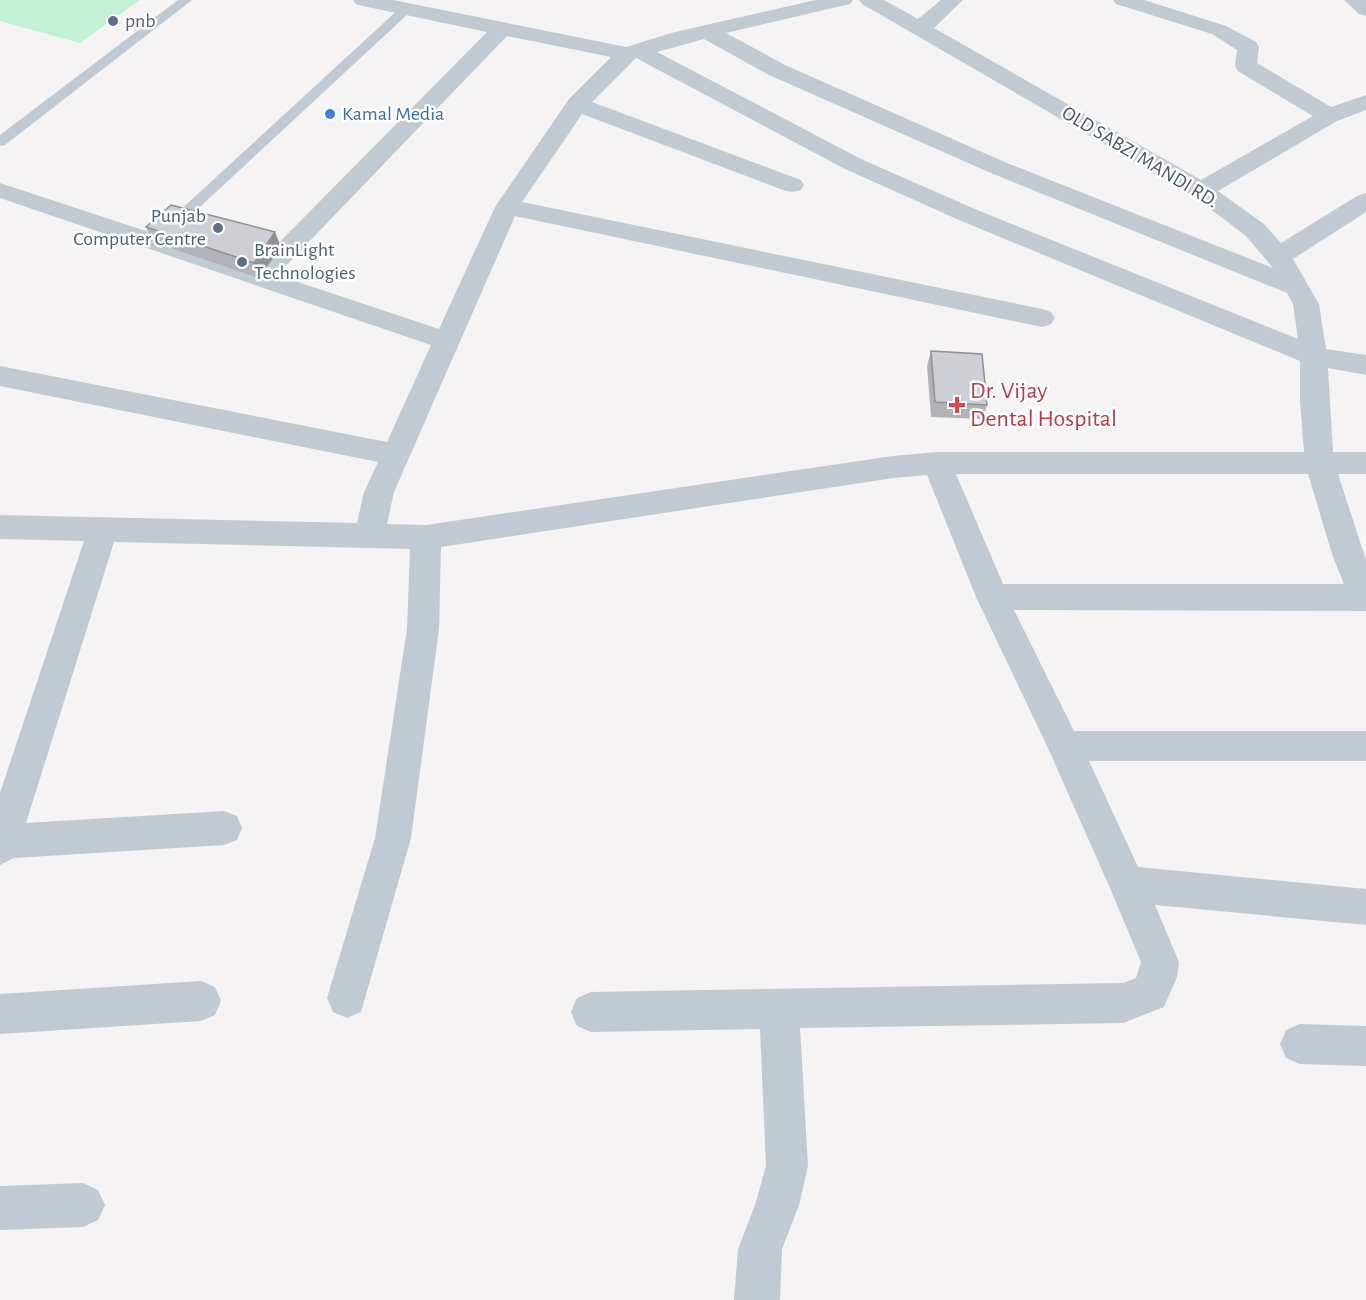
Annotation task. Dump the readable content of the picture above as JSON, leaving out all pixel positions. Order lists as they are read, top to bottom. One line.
{"streets":{"street":["OLD SABZI MANDI RD."]},"places":{"other":["pnb","Kamal Media","Punjab Computer Centre","BrainLight Technologies"],"health":["Dr. Vijay Dental Hospital"]}}
